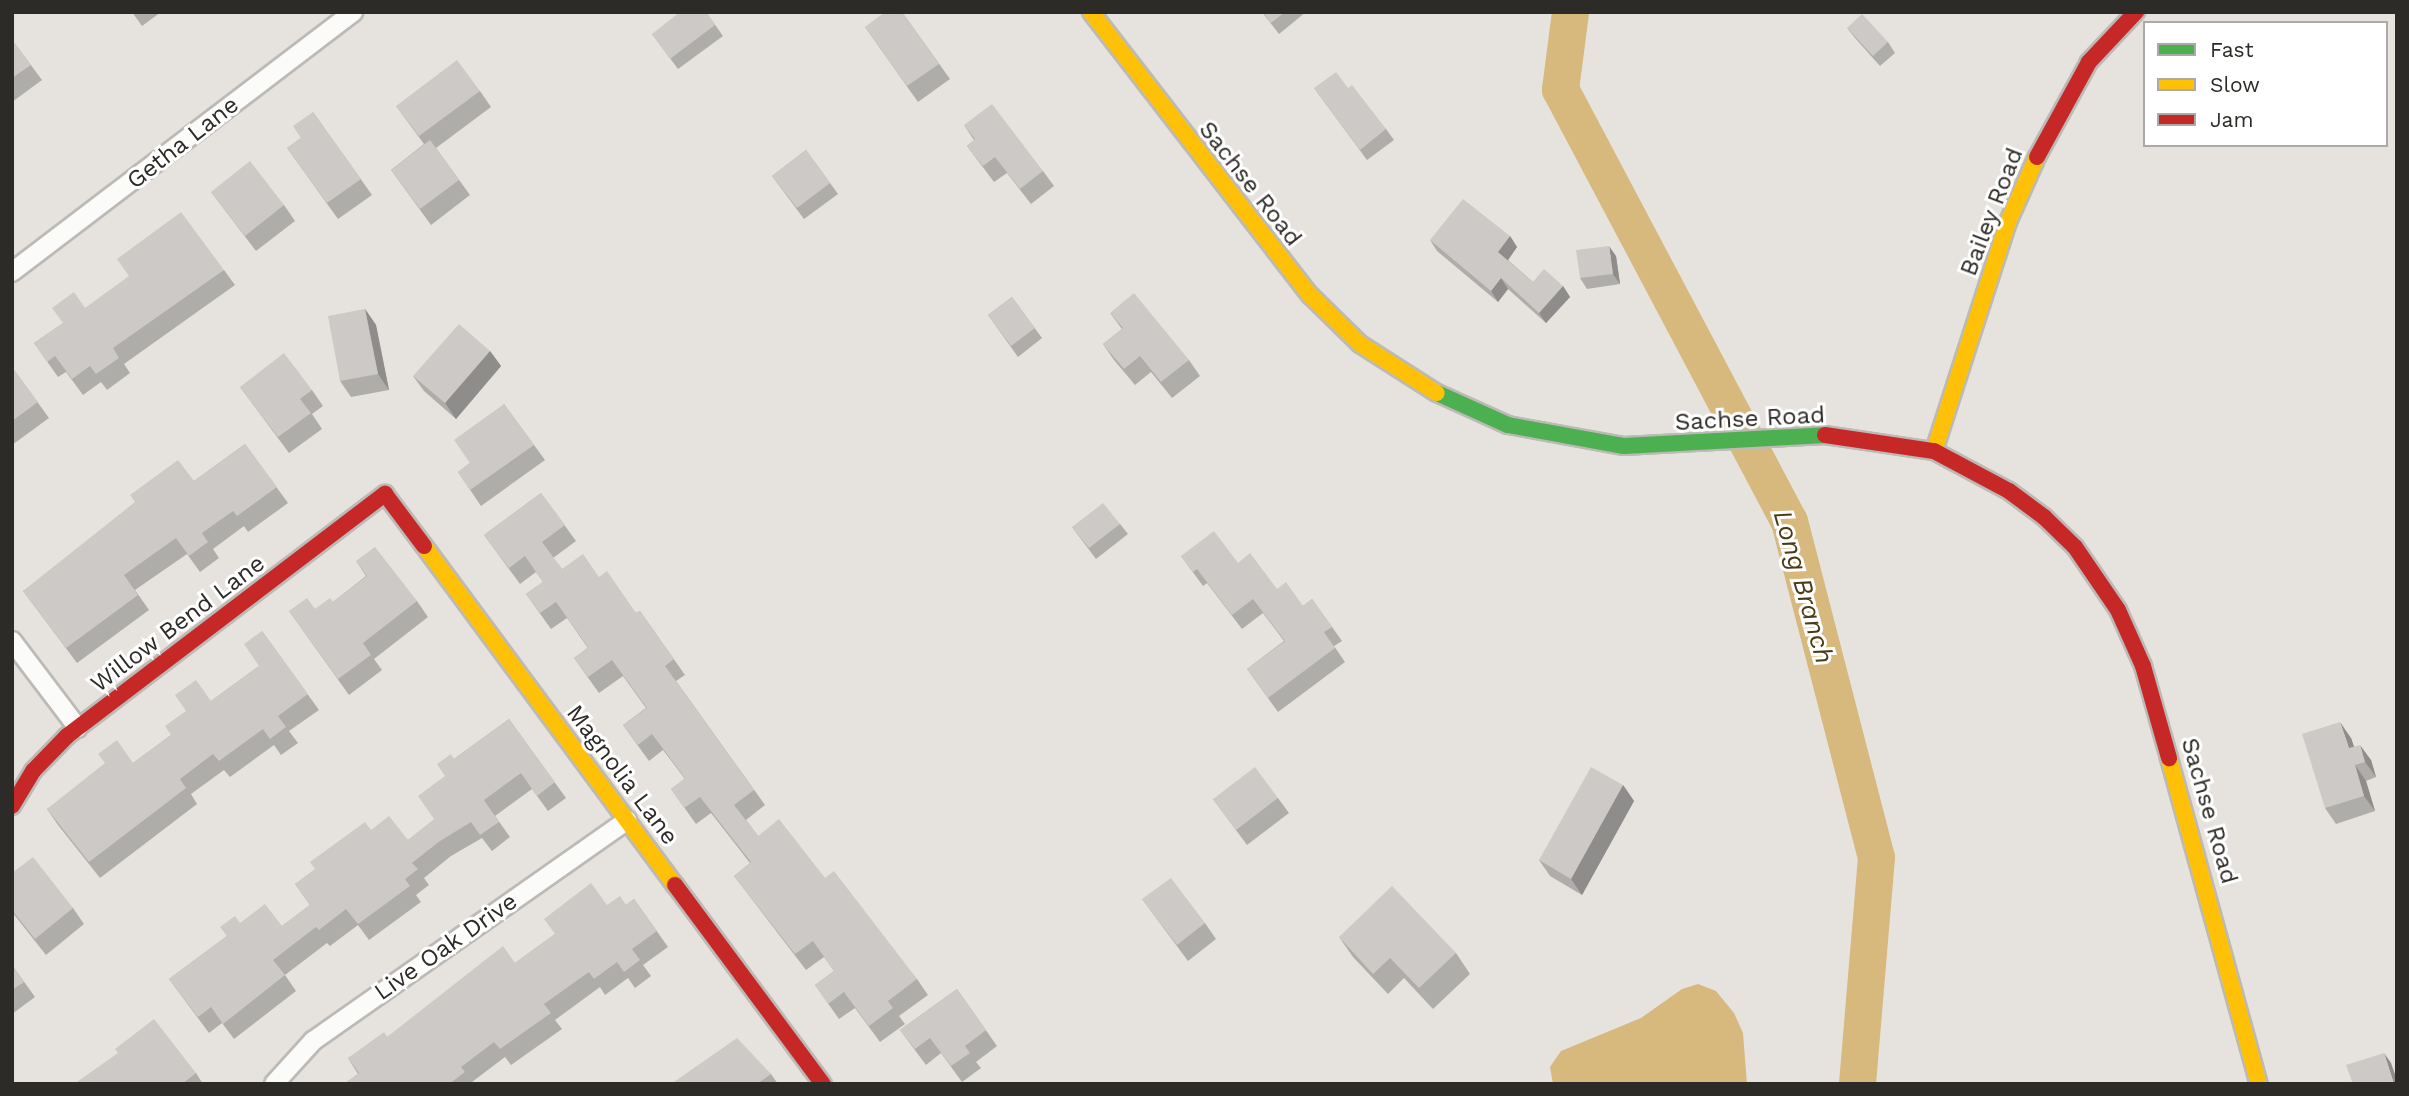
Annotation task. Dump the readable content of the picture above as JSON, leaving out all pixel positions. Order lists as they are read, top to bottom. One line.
{"streets":{"main road":["Sachse Road","Bailey Road","Willow Bend Lane","Magnolia Lane"],"street":["Getha Lane","Live Oak Drive"]},"crossings":[["Sachse Road","Bailey Road"],["Willow Bend Lane","Magnolia Lane"],["Magnolia Lane","Live Oak Drive"]],"water":["Long Branch"],"legend":["Fast","Slow","Jam"]}
